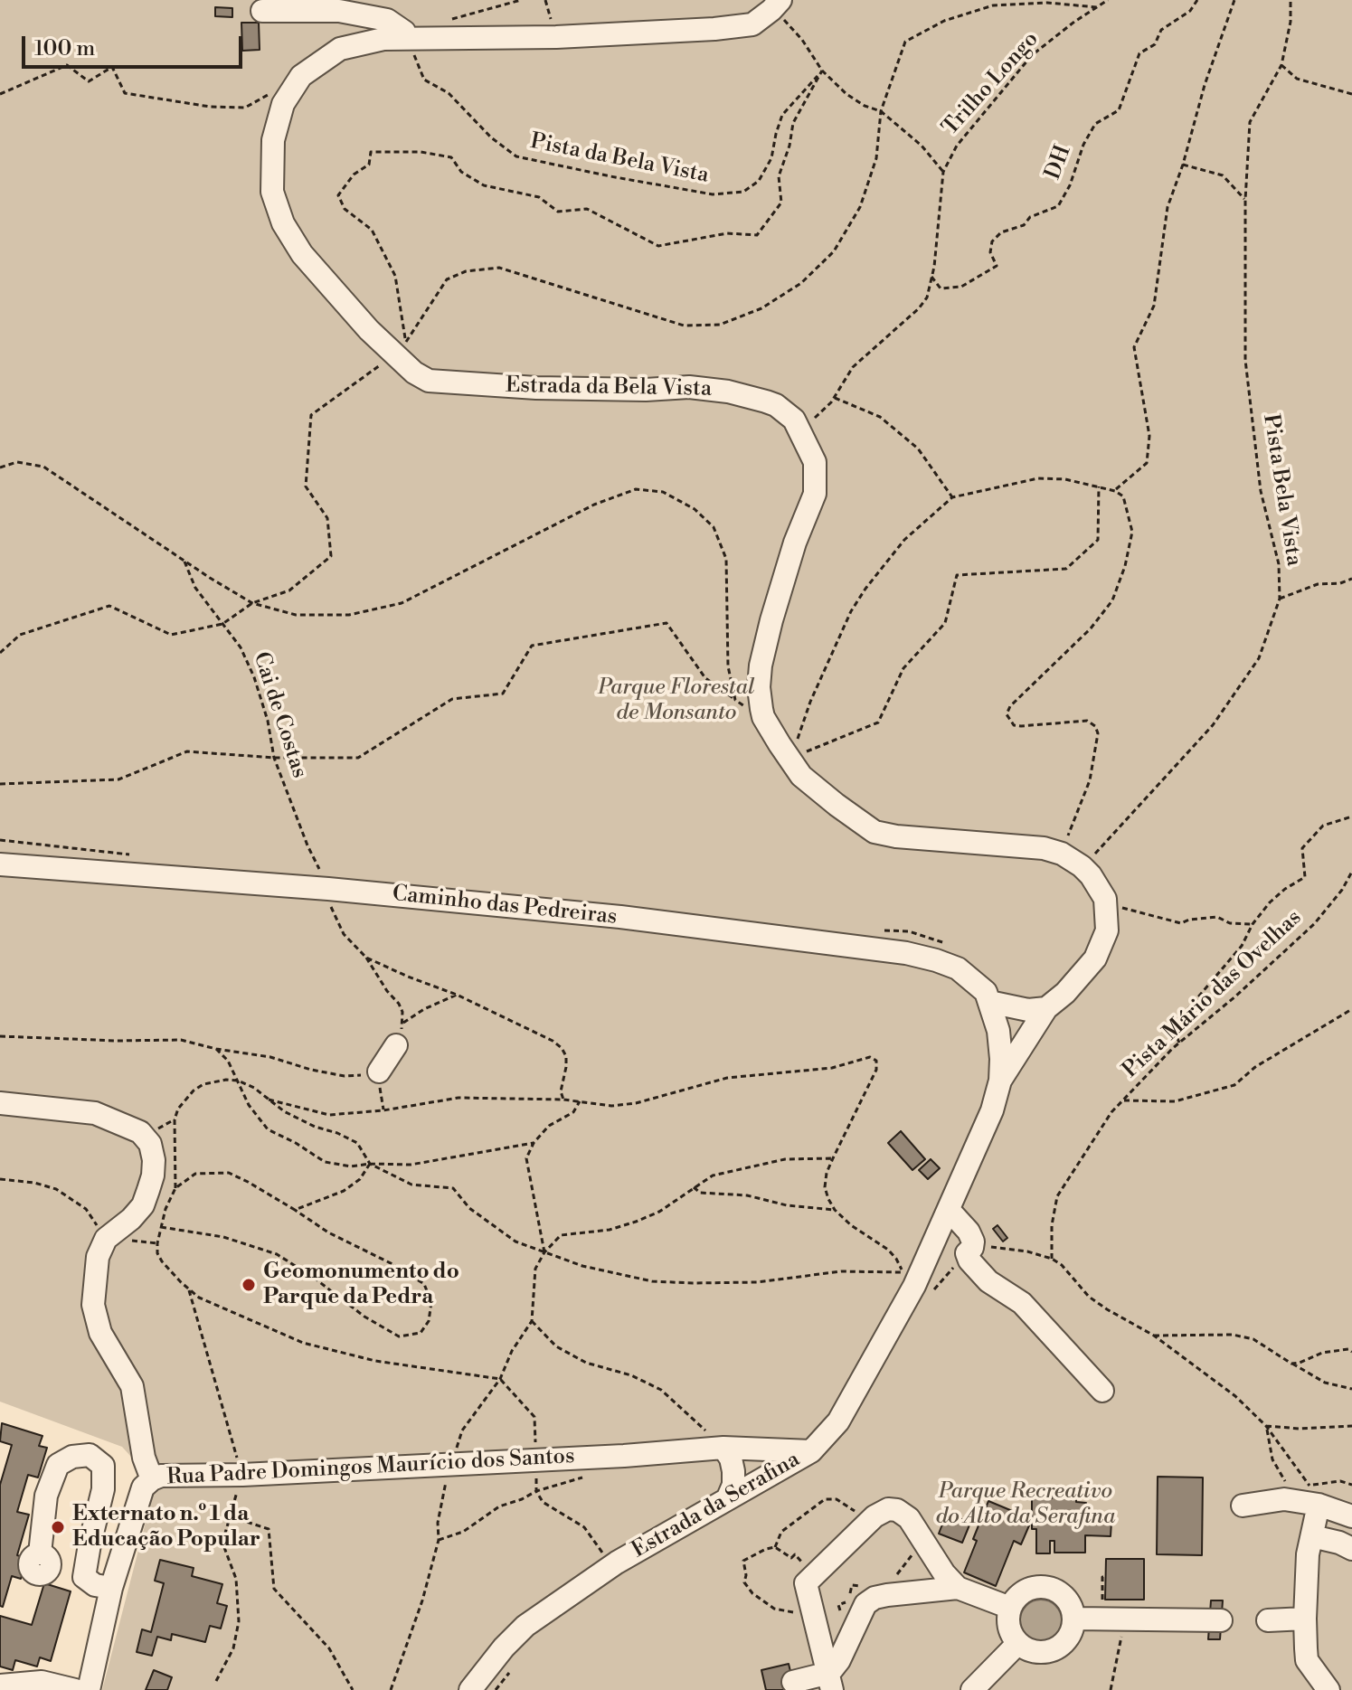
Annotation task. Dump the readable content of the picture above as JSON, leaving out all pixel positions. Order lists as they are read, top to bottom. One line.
{"streets":{"street":["Estrada da Bela Vista","Caminho das Pedreiras","Rua Padre Domingos Maurício dos Santos","Estrada da Serafina"],"path":["Trilho Longo","Pista da Bela Vista","DH","Pista Bela Vista","Cai de Costas","Pista Mário das Ovelhas"]},"crossings":[["Pista da Bela Vista","Estrada da Bela Vista"],["Cai de Costas","Caminho das Pedreiras"],["Caminho das Pedreiras","Estrada da Serafina"],["Rua Padre Domingos Maurício dos Santos","Estrada da Serafina"]],"parks":["Parque Florestal de Monsanto","Parque Recreativo do Alto da Serafina"],"places":["Geomonumento do Parque da Pedra","Externato n.º 1 da Educação Popular"],"scale_bar":"100 m"}
